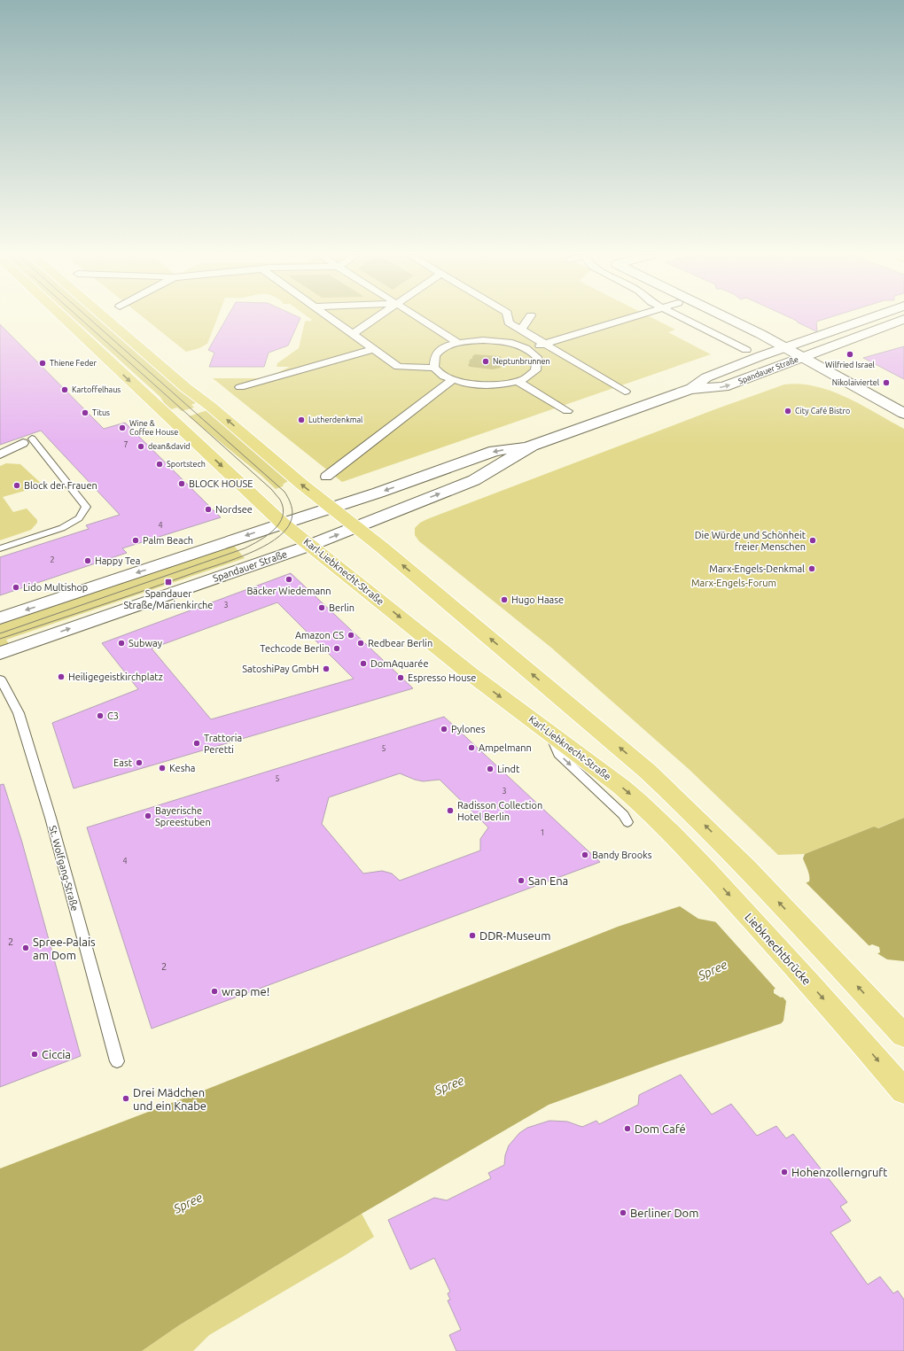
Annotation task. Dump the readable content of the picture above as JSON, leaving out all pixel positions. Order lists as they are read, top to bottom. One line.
{"streets":{"main road":["Spandauer Straße","Karl-Liebknecht-Straße","Liebknechtbrücke"],"lane":["St. Wolfgang-Straße"]},"crossings":[["Spandauer Straße","Karl-Liebknecht-Straße"],["Karl-Liebknecht-Straße","Liebknechtbrücke"]],"water":["Spree"],"parks":["Marx-Engels-Forum"],"places":{"other":["Wilfried Israel","Neptunbrunnen","Thiene Feder","Nikolaiviertel","Kartoffelhaus","City Café Bistro","Titus","Lutherdenkmal","Wine & Coffee House","dean&david","Sportstech","BLOCK HOUSE","Block der Frauen","Nordsee","Palm Beach","Die Würde und Schönheit freier Menschen","Happy Tea","Marx-Engels-Denkmal","Bäcker Wiedemann","Lido Multishop","Hugo Haase","Berlin","Amazon CS","Subway","Redbear Berlin","Techcode Berlin","DomAquarée","SatoshiPay GmbH","Heiligegeistkirchplatz","Espresso House","C3","Pylones","Trattoria Peretti","Ampelmann","East","Kesha","Lindt","Radisson Collection Hotel Berlin","Bayerische Spreestuben","Bandy Brooks","San Ena","DDR-Museum","Spree-Palais am Dom","wrap me!","Ciccia","Drei Mädchen und ein Knabe","Dom Café","Hohenzollerngruft","Berliner Dom"],"transit":["Spandauer Straße/Marienkirche"]},"house_numbers":["7","4","2","3","5","5","3","1","4","2","2"]}
